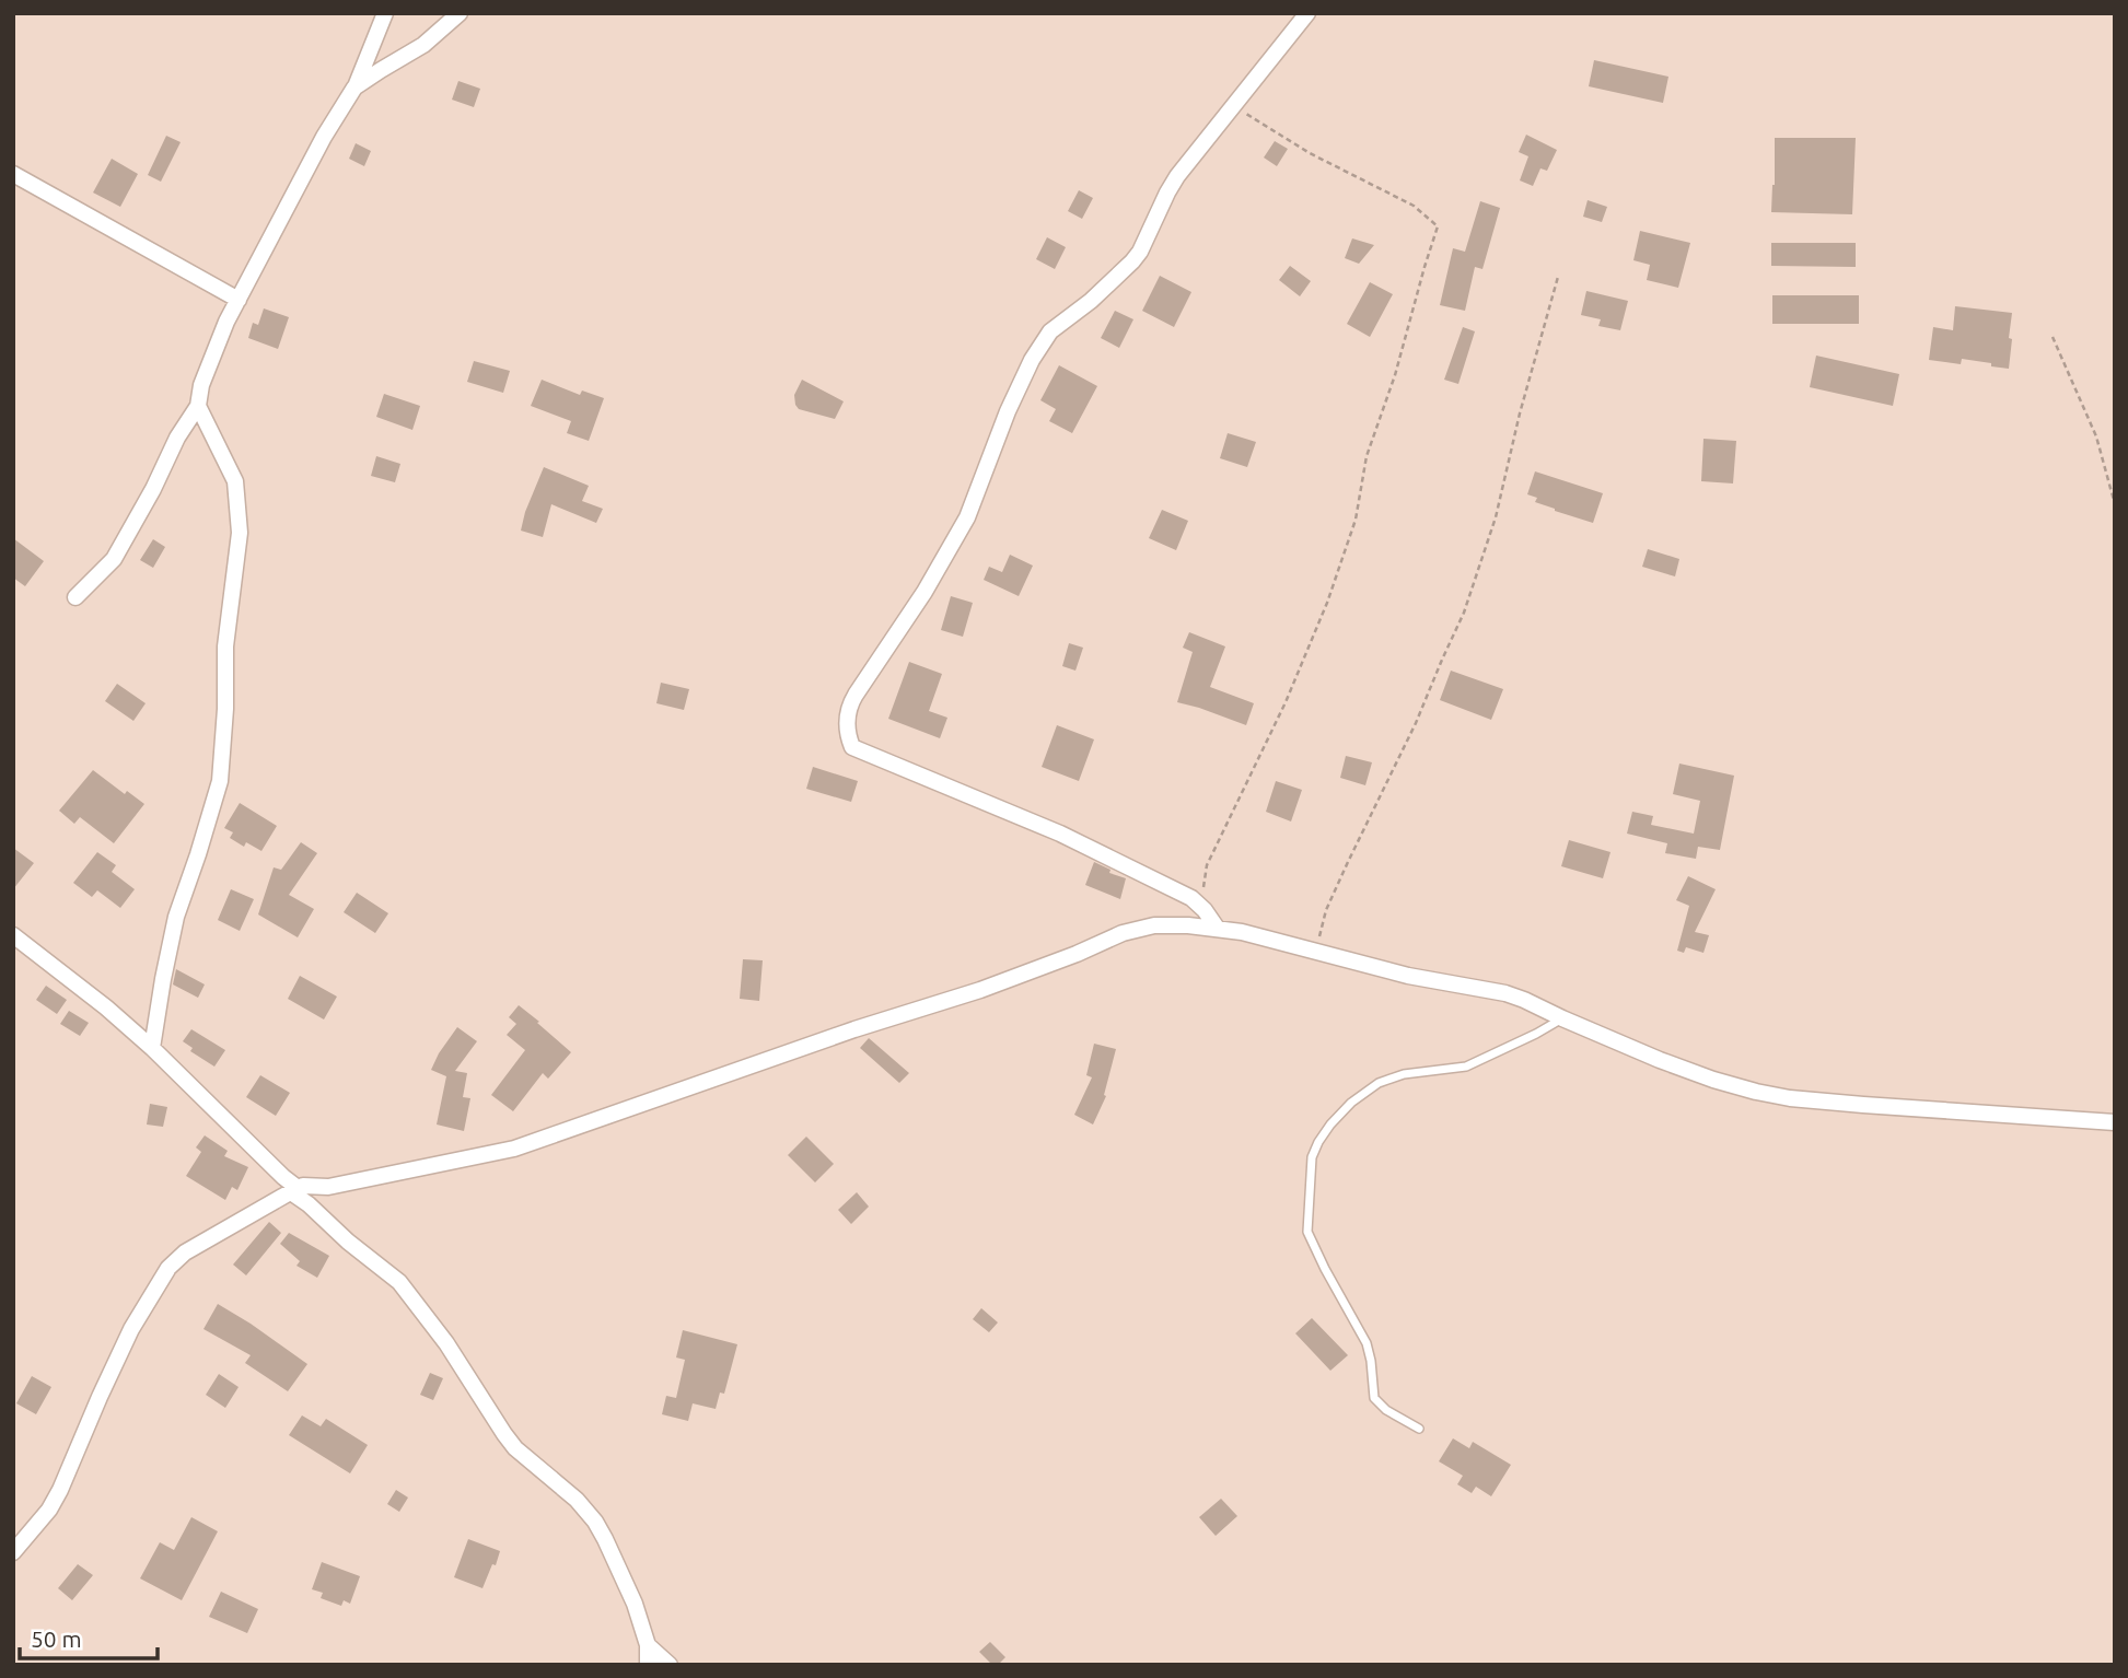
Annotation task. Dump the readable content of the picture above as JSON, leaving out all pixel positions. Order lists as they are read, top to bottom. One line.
{"scale_bar":"50 m"}
